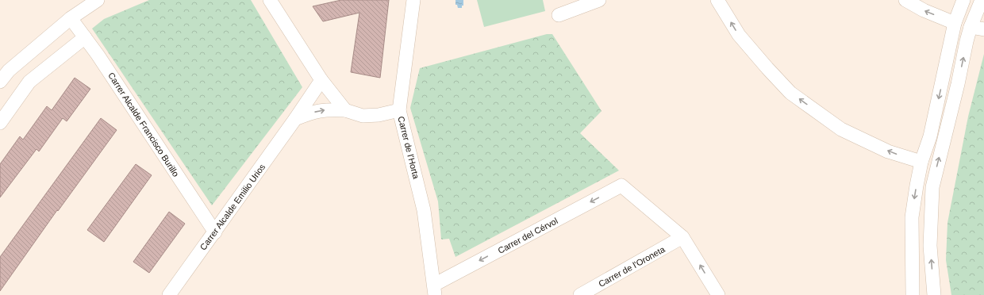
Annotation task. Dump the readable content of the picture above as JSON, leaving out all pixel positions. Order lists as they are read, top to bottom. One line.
{"streets":{"street":["Carrer Alcalde Francisco Burillo","Carrer de l'Horta","Carrer Alcalde Emilio Urios","Carrer del Cérvol","Carrer de l'Oroneta"]},"crossings":[["Carrer Alcalde Francisco Burillo","Carrer Alcalde Emilio Urios"],["Carrer de l'Horta","Carrer del Cérvol"],["Carrer del Cérvol","Carrer de l'Oroneta"]],"one_way":["Carrer del Cérvol"]}
